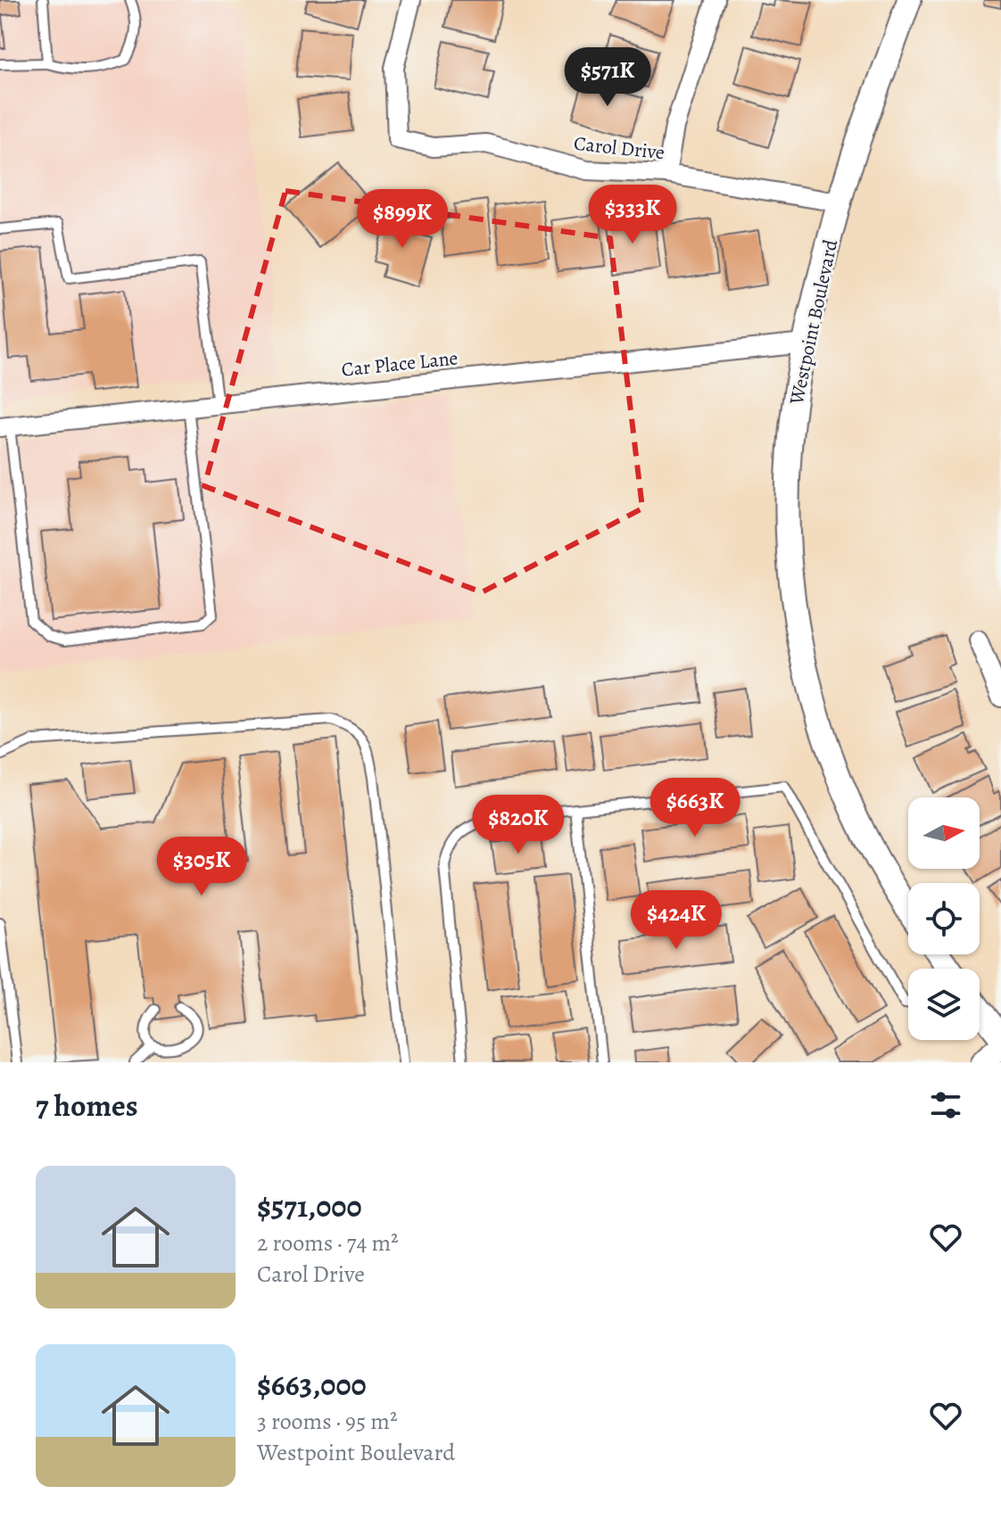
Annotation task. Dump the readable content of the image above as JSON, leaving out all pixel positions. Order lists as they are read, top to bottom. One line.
{"streets":{"street":["Carol Drive","Westpoint Boulevard","Car Place Lane"]},"crossings":[["Carol Drive","Westpoint Boulevard"],["Westpoint Boulevard","Car Place Lane"]],"north":"right","page":{"price":["$571K","$333K","$899K","$663K","$820K","$305K","$424K"],"heading":"7 homes","list":[{"name":"$571,000","note":"2 rooms · 74 m² · Carol Drive"},{"name":"$663,000","note":"3 rooms · 95 m² · Westpoint Boulevard"}]}}
